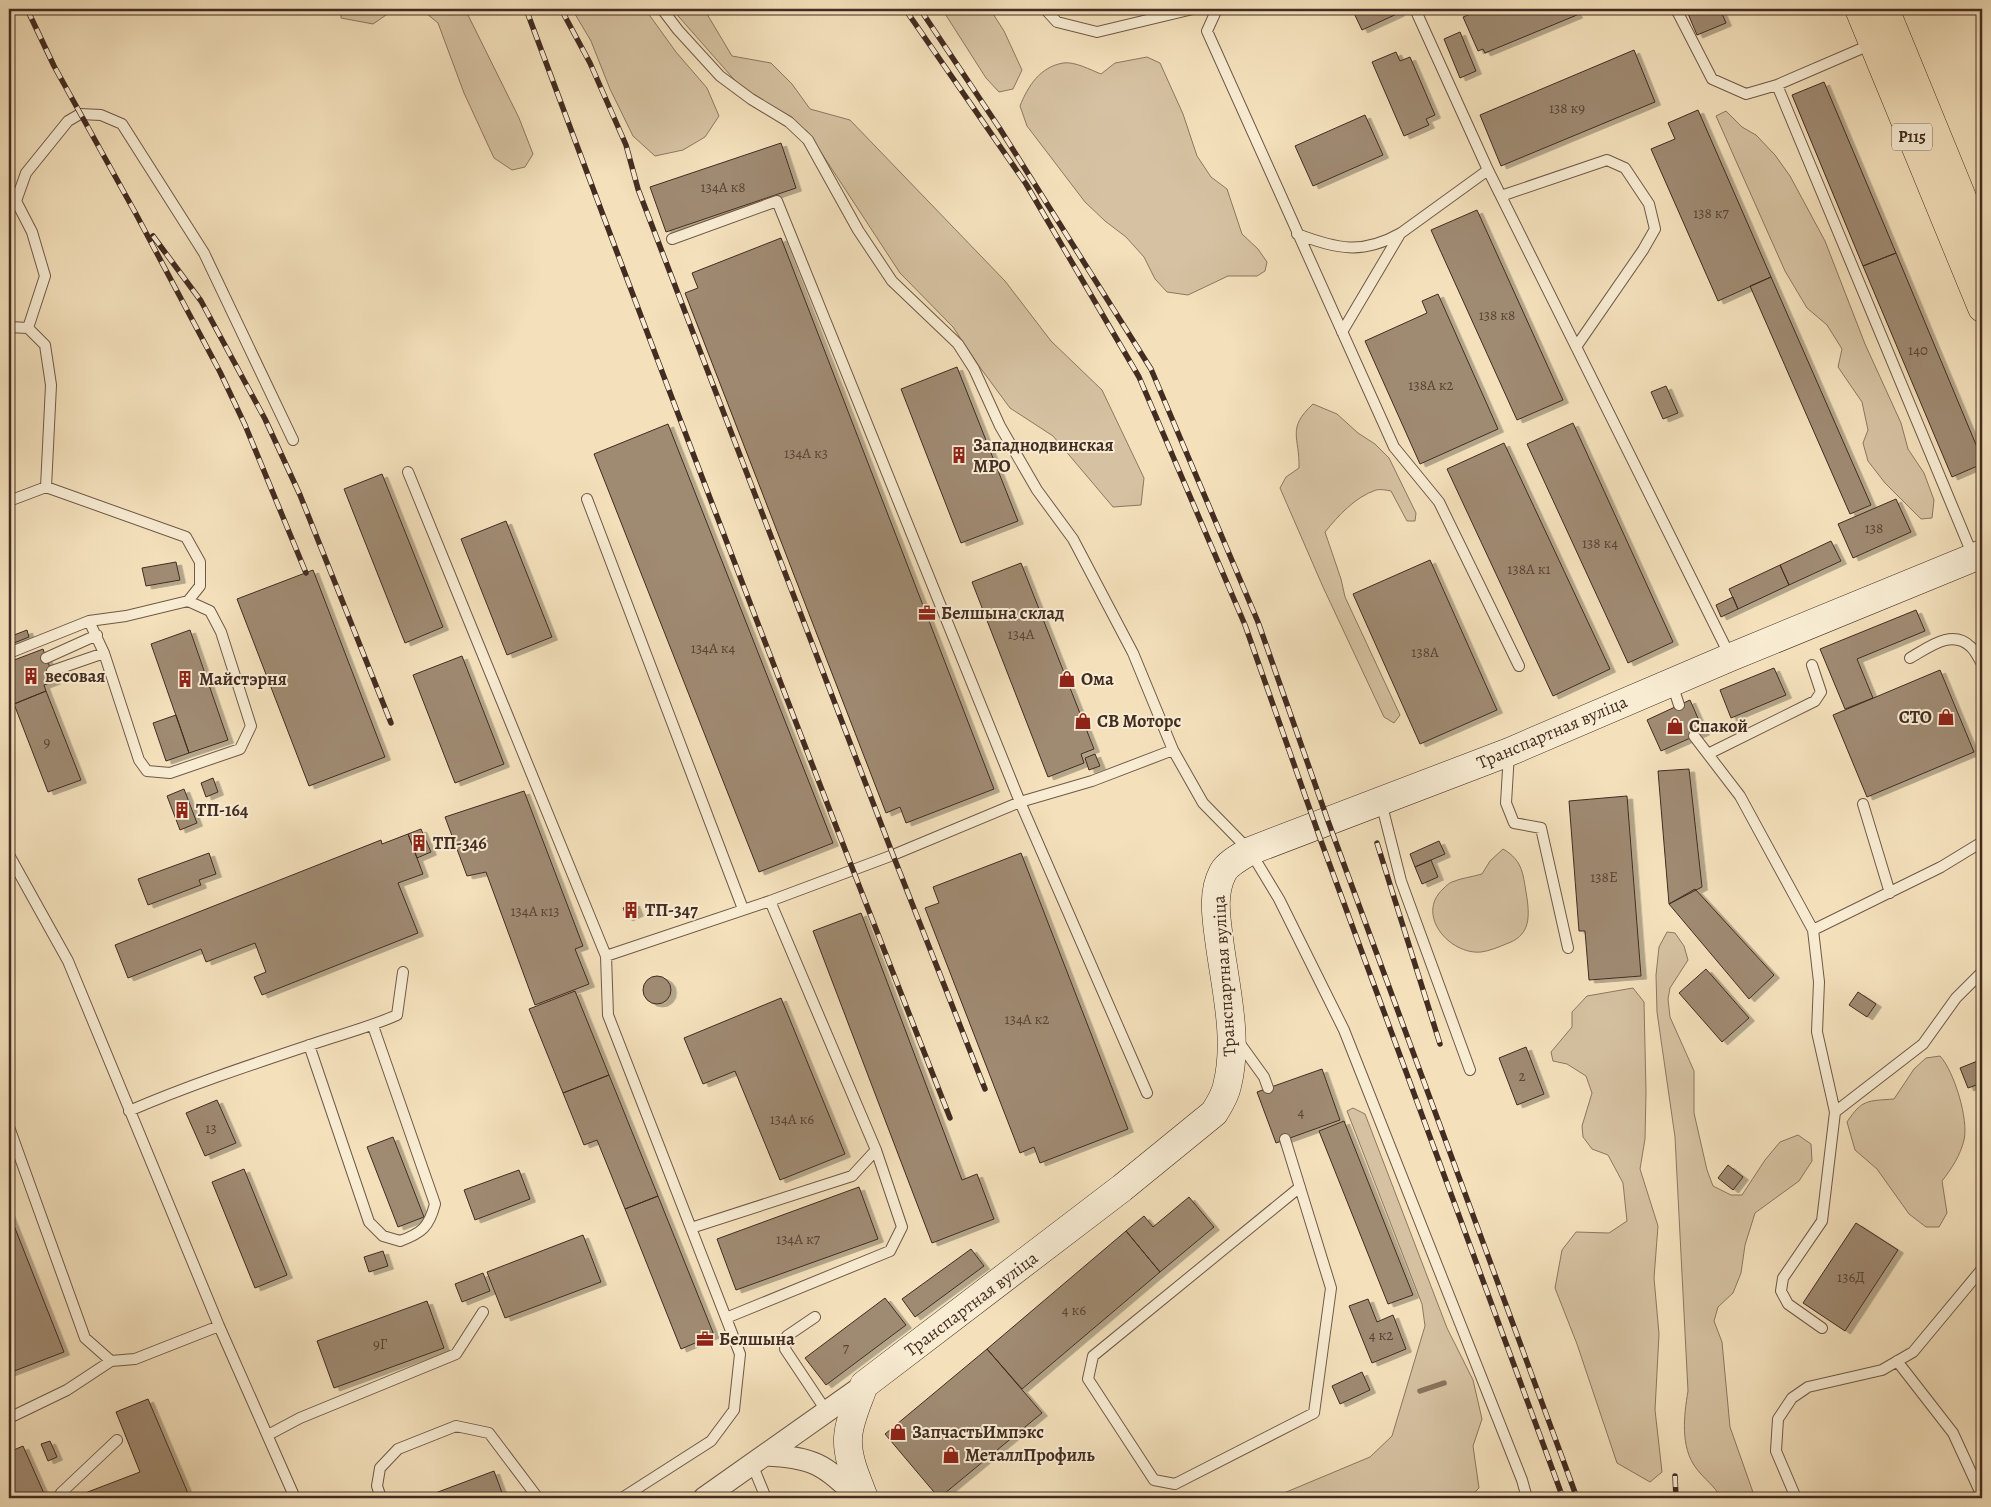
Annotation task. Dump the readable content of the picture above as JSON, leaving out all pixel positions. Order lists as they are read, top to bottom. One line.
{"streets":{"main road":["Р115","Транспартная вуліца"]},"places":{"building":["Западнодвинская МРО","весовая","Майстэрня","ТП-164","ТП-346","ТП-347"],"office":["Белшына склад","Белшына"],"shop":["Ома","СТО","СВ Моторс","Спакой","ЗапчастьИмпэкс","МеталлПрофиль"]},"house_numbers":["138 к9","134А к8","138 к7","138 к8","140","138А к2","134А к3","138","138 к4","138А к1","134А","134А к4","138А","9","138Е","134А к13","134А к2","2","4","134А к6","13","134А к7","136Д","4 к6","4 к2","9Г","7"]}
